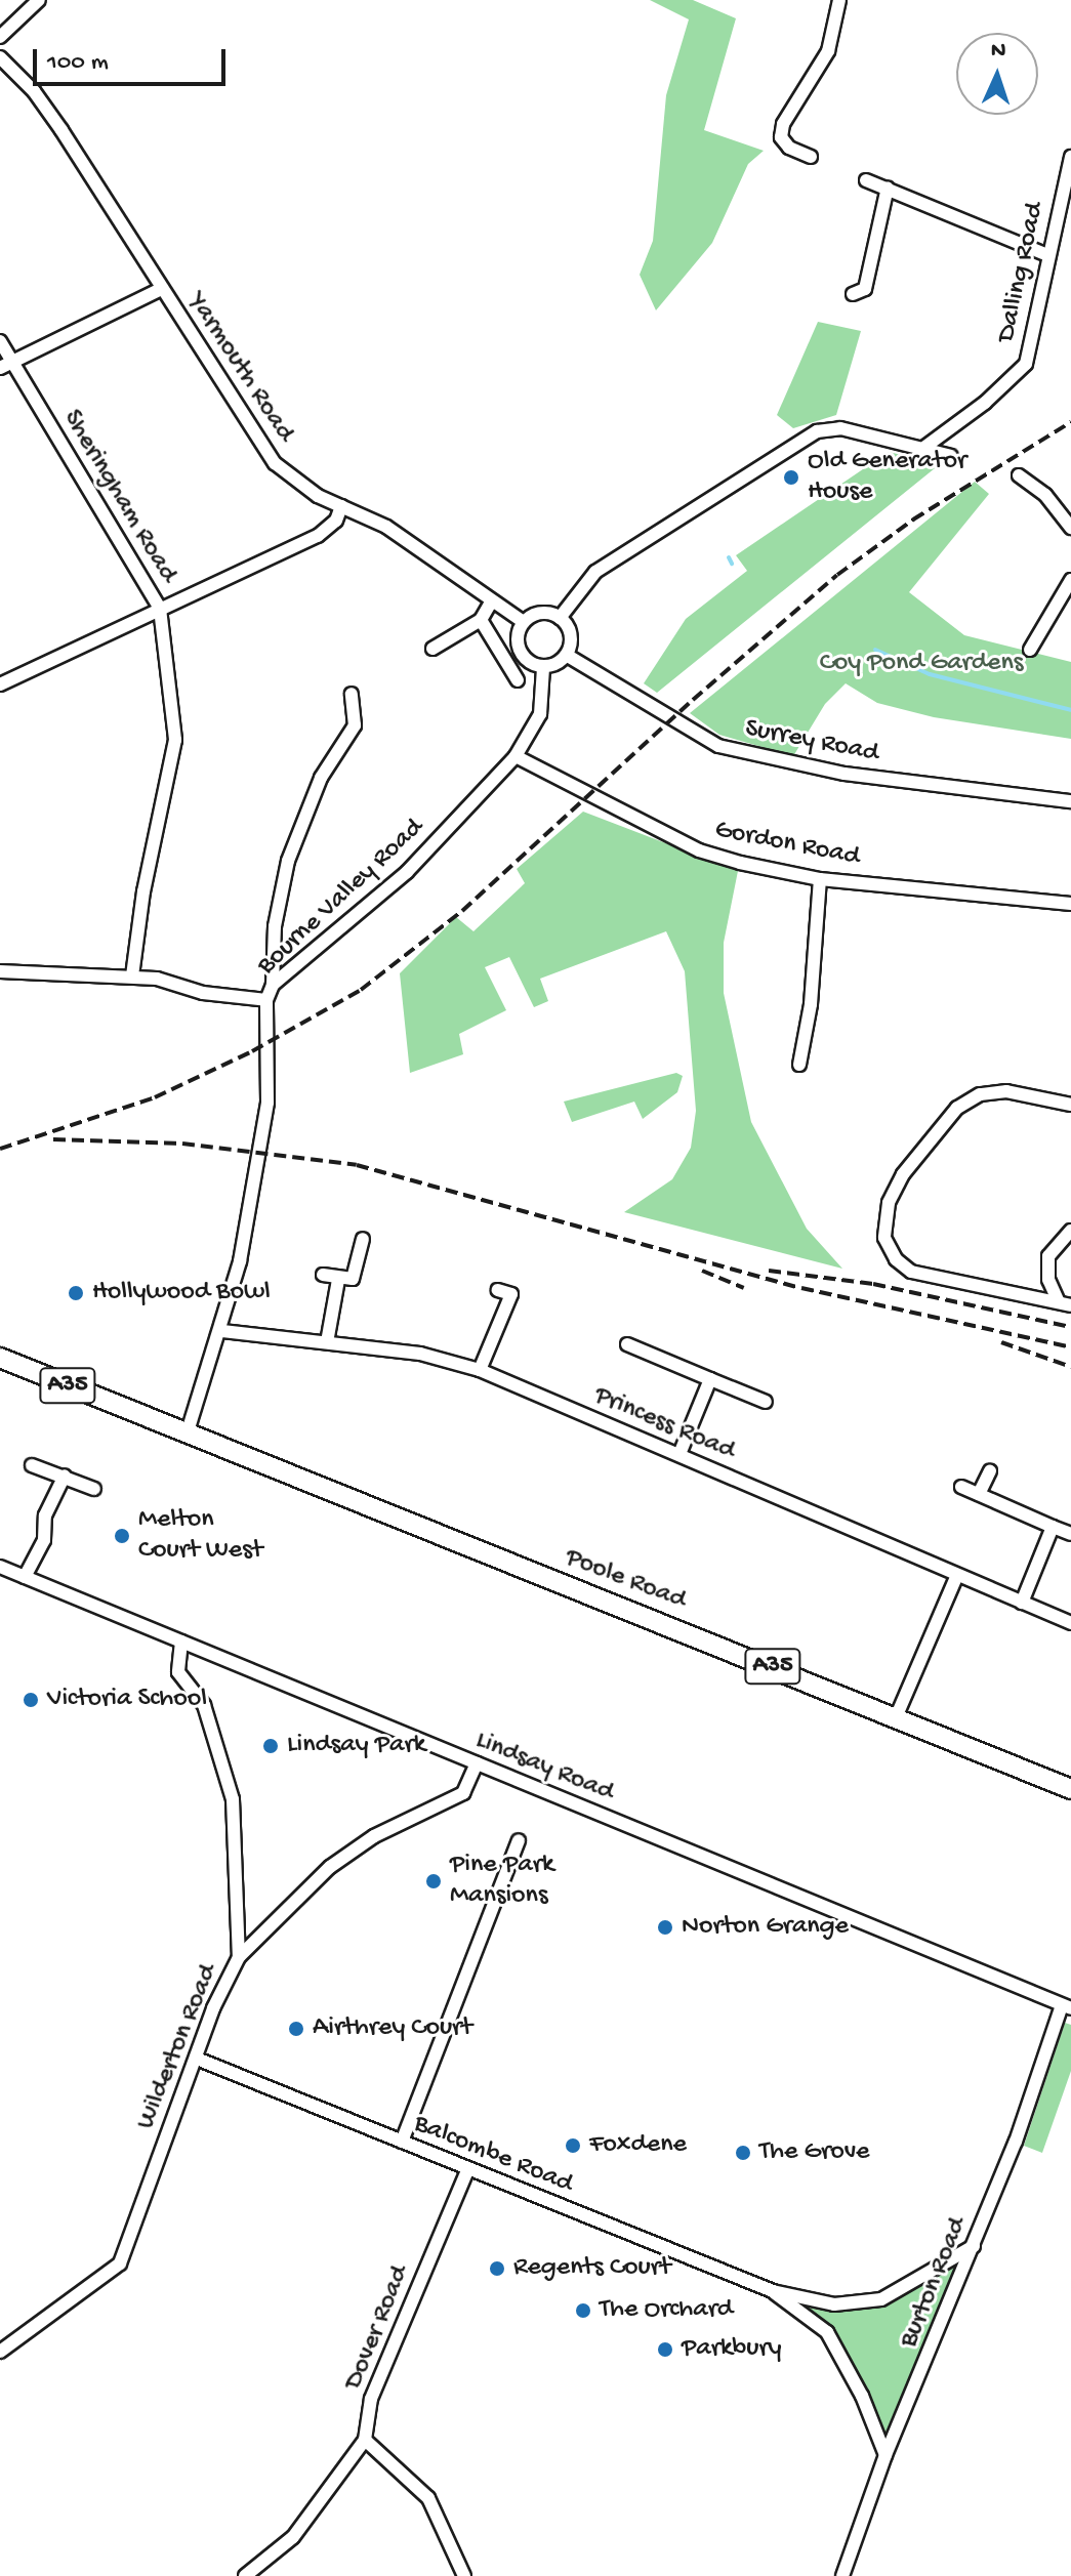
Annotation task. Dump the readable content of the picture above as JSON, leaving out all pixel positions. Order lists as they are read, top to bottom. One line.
{"streets":{"highway":["A35","Poole Road"],"street":["Dalling Road","Yarmouth Road","Sheringham Road","Surrey Road","Gordon Road","Bourne Valley Road","Princess Road","Lindsay Road","Wilderton Road","Balcombe Road","Burton Road","Dover Road"]},"crossings":[["Yarmouth Road","Surrey Road"],["Yarmouth Road","Bourne Valley Road"],["Surrey Road","Bourne Valley Road"],["Gordon Road","Bourne Valley Road"],["Bourne Valley Road","Princess Road"],["Bourne Valley Road","Poole Road"],["Lindsay Road","Wilderton Road"],["Lindsay Road","Burton Road"],["Wilderton Road","Balcombe Road"],["Balcombe Road","Burton Road"],["Balcombe Road","Dover Road"]],"parks":["Coy Pond Gardens"],"places":["Old Generator House","Hollywood Bowl","Melton Court West","Victoria School","Lindsay Park","Pine Park Mansions","Norton Grange","Airthrey Court","Foxdene","The Grove","Regents Court","The Orchard","Parkbury"],"scale_bar":"100 m","north":"top"}
